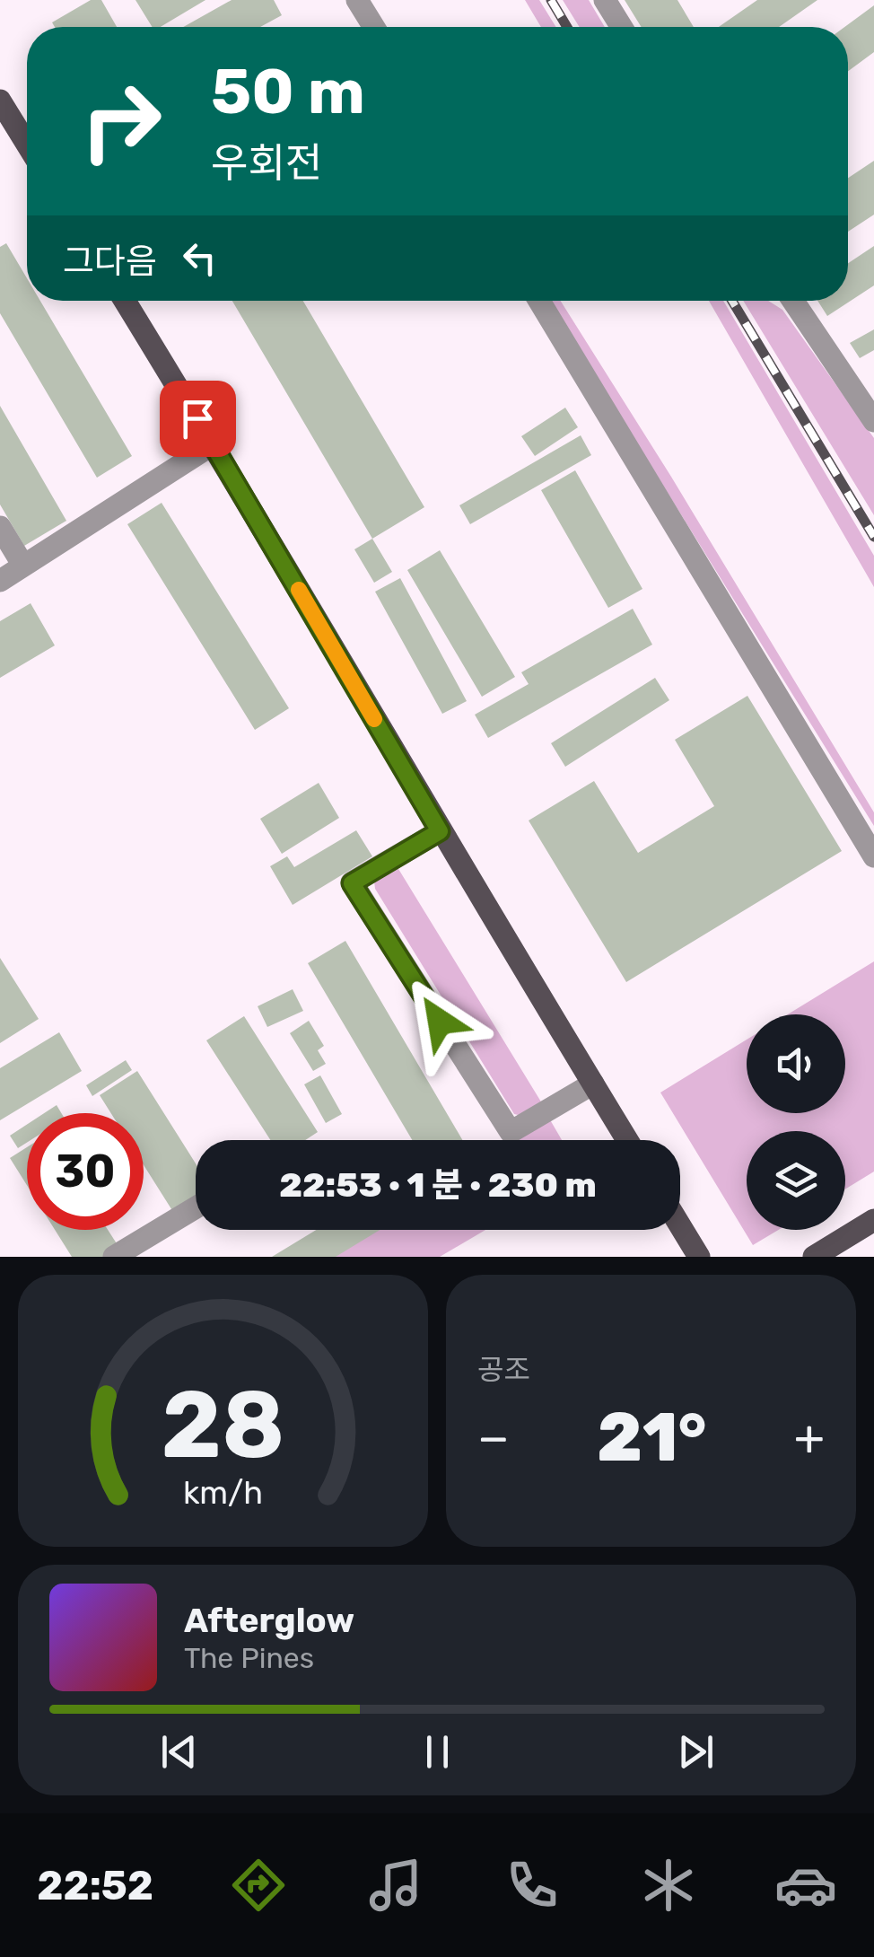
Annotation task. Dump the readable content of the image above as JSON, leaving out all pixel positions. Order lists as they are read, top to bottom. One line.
{"page":{"turn":["50 m","우회전"],"then":"그다음","limit":"30","trip":"22:53 · 1 분 · 230 m","tile":"공조","heat":["−","21°","+"],"song":["Afterglow","The Pines"],"tabs":"22:52","gauge":["28","km/h"]}}
